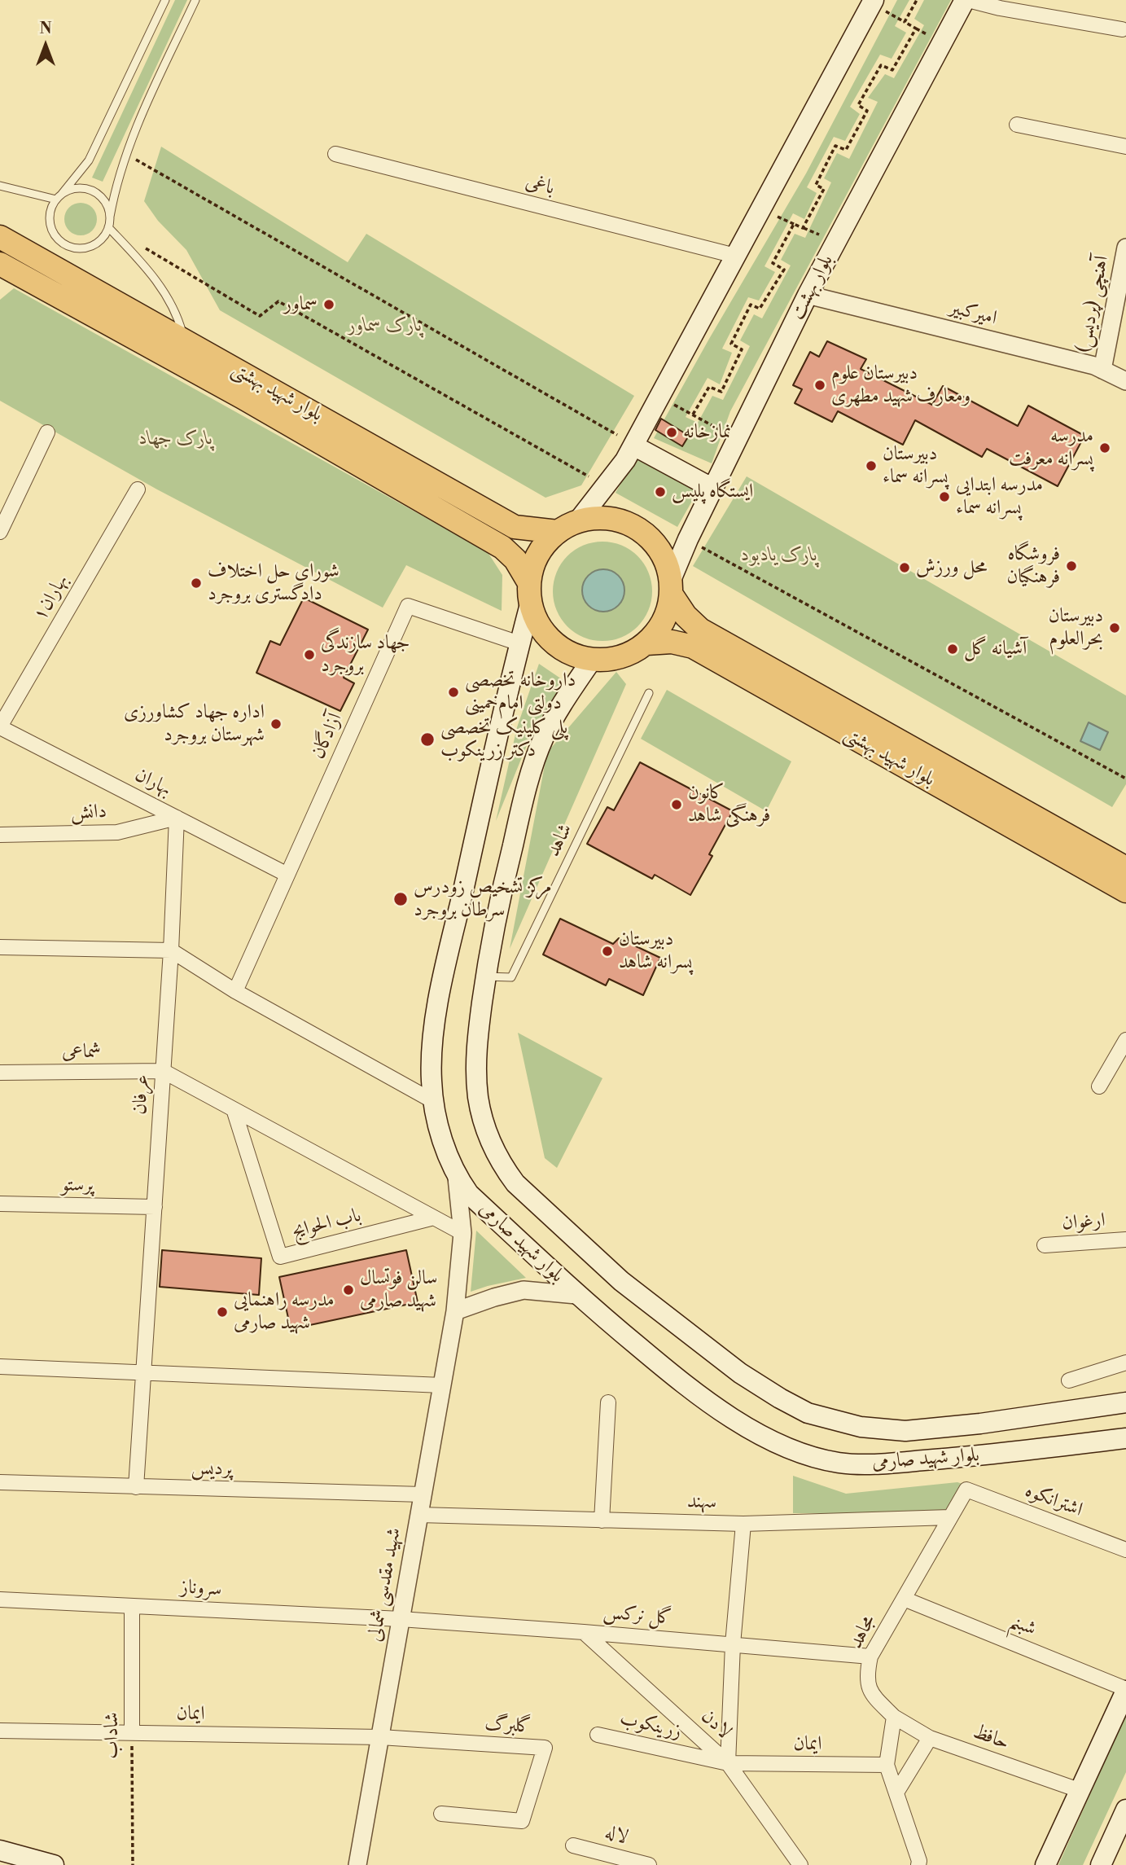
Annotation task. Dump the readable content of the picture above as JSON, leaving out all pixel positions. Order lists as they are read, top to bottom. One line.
{"streets":{"main road":["بلوار بهشت","بلوار شهید بهشتی","بلوار شهید صارمی"],"street":["باغی","آهنچی (پردیس)","امیرکبیر","بهاران۱","آزادگان","بهاران","دانش","شماعی","عرفان","پرستو","ارغوان","باب الحوایج","پردیس","اشترانکوه","سهند","شهید مقدسی شمالی","سروناز","گل نرکس","شبنم","مجاهد","ایمان","لادن","گلبرگ","زرینکوب","شاداب","حافظ","لاله"],"lane":["شاهد"]},"crossings":[["بلوار بهشت","امیرکبیر"],["بلوار بهشت","بلوار شهید بهشتی"],["بلوار بهشت","بلوار شهید صارمی"],["آهنچی (پردیس)","امیرکبیر"],["بلوار شهید بهشتی","بلوار شهید صارمی"],["بهاران۱","بهاران"],["آزادگان","بهاران"],["آزادگان","بلوار شهید صارمی"],["بهاران","دانش"],["بهاران","عرفان"],["دانش","عرفان"],["شاهد","بلوار شهید صارمی"],["شماعی","عرفان"],["شماعی","باب الحوایج"],["عرفان","پرستو"],["عرفان","باب الحوایج"],["عرفان","پردیس"],["باب الحوایج","شهید مقدسی شمالی"],["بلوار شهید صارمی","شهید مقدسی شمالی"],["پردیس","شهید مقدسی شمالی"],["اشترانکوه","مجاهد"],["سهند","شهید مقدسی شمالی"],["سهند","گل نرکس"],["سهند","ایمان"],["سهند","لادن"],["سهند","زرینکوب"],["شهید مقدسی شمالی","سروناز"],["شهید مقدسی شمالی","گل نرکس"],["شهید مقدسی شمالی","ایمان"],["شهید مقدسی شمالی","گلبرگ"],["سروناز","گل نرکس"],["سروناز","شاداب"],["گل نرکس","مجاهد"],["گل نرکس","لادن"],["شبنم","مجاهد"],["مجاهد","حافظ"],["ایمان","لادن"],["ایمان","گلبرگ"],["ایمان","زرینکوب"],["ایمان","شاداب"],["لادن","زرینکوب"]],"parks":["پارک سماور","پارک جهاد","پارک یادبود"],"places":["سماور","دبیرستان علوم ومعارف شهید مطهری","نمازخانه","مدرسه پسرانه معرفت","دبیرستان پسرانه سماء","ایستگاه پلیس","مدرسه ابتدایی پسرانه سماء","فروشگاه فرهنگیان","محل ورزش","شورای حل اختلاف دادگستری بروجرد","دبیرستان بحرالعلوم","آشیانه گل","جهاد سازندگی بروجرد","داروخانه تخصصی دولتی امام‌خمینی","اداره جهاد کشاورزی شهرستان بروجرد","پلی کلینیک تخصصی دکتر زرینکوب","کانون فرهنگی شاهد","مرکز تشخیص زودرس سرطان بروجرد","دبیرستان پسرانه شاهد","سالن فوتسال شهید صارمی","مدرسه راهنمایی شهید صارمی"],"north":"top"}
